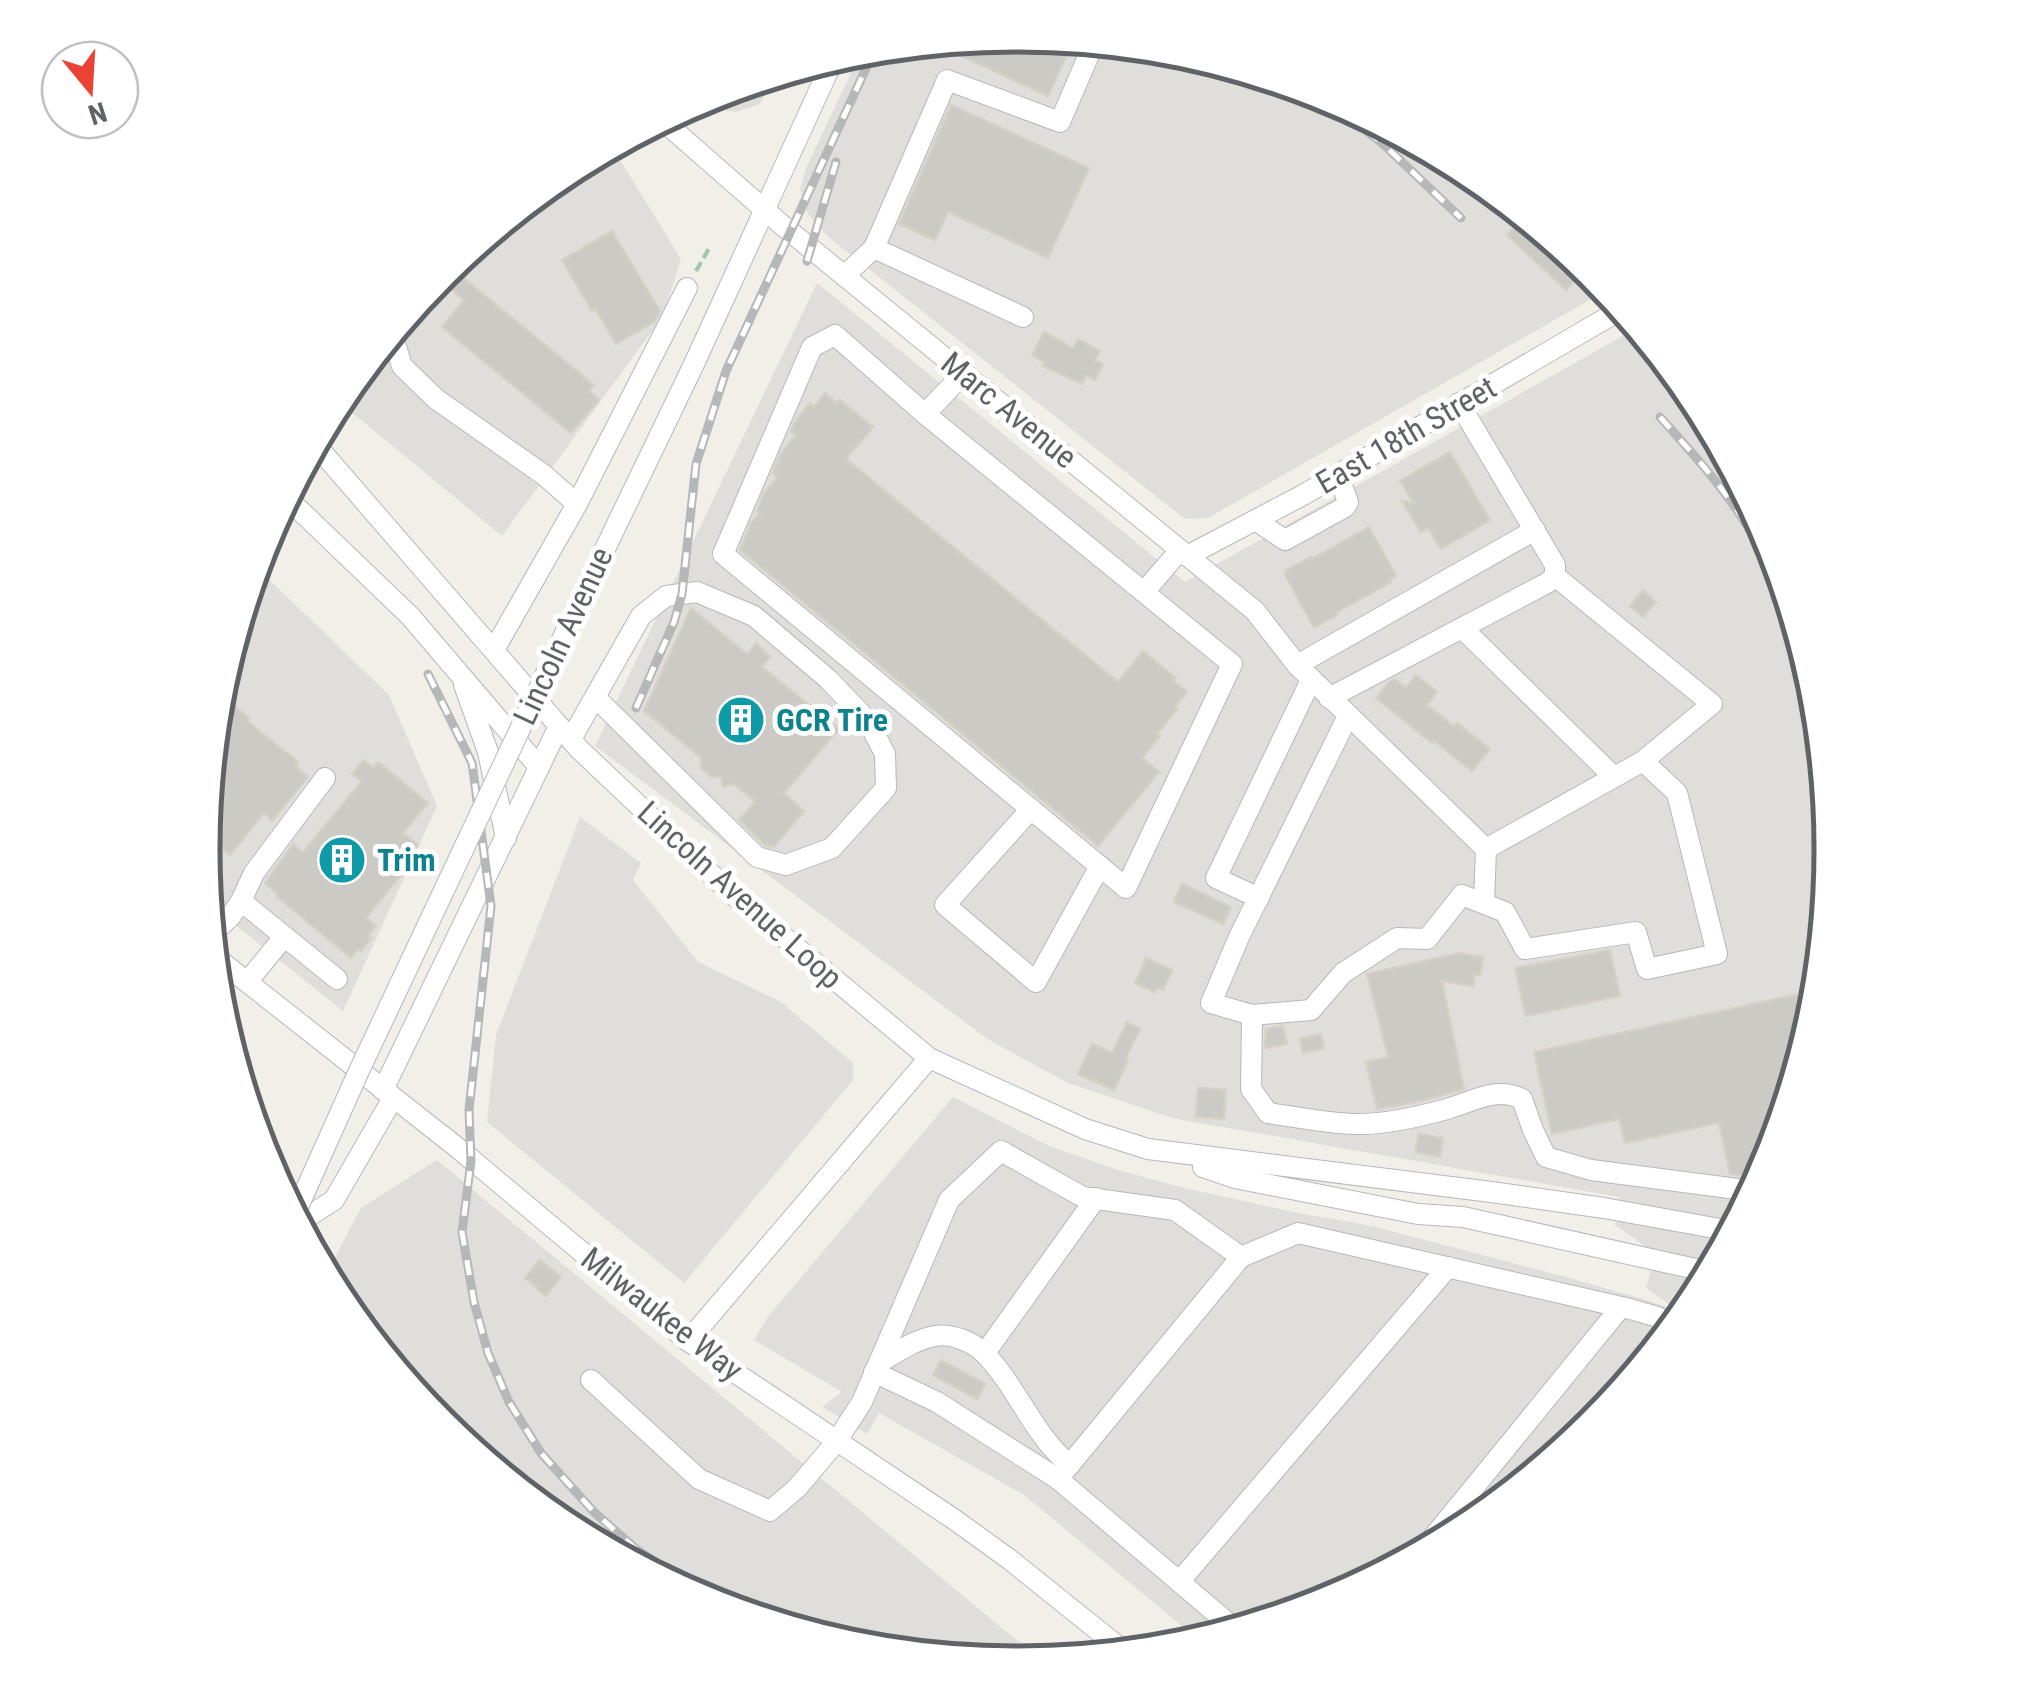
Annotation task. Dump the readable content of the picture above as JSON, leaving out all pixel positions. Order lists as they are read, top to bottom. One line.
{"streets":{"street":["Marc Avenue","East 18th Street","Lincoln Avenue","Lincoln Avenue Loop","Milwaukee Way"]},"crossings":[["Marc Avenue","East 18th Street"],["Marc Avenue","Lincoln Avenue"]],"places":{"building":["GCR Tire","Trim"]},"north":"bottom"}
